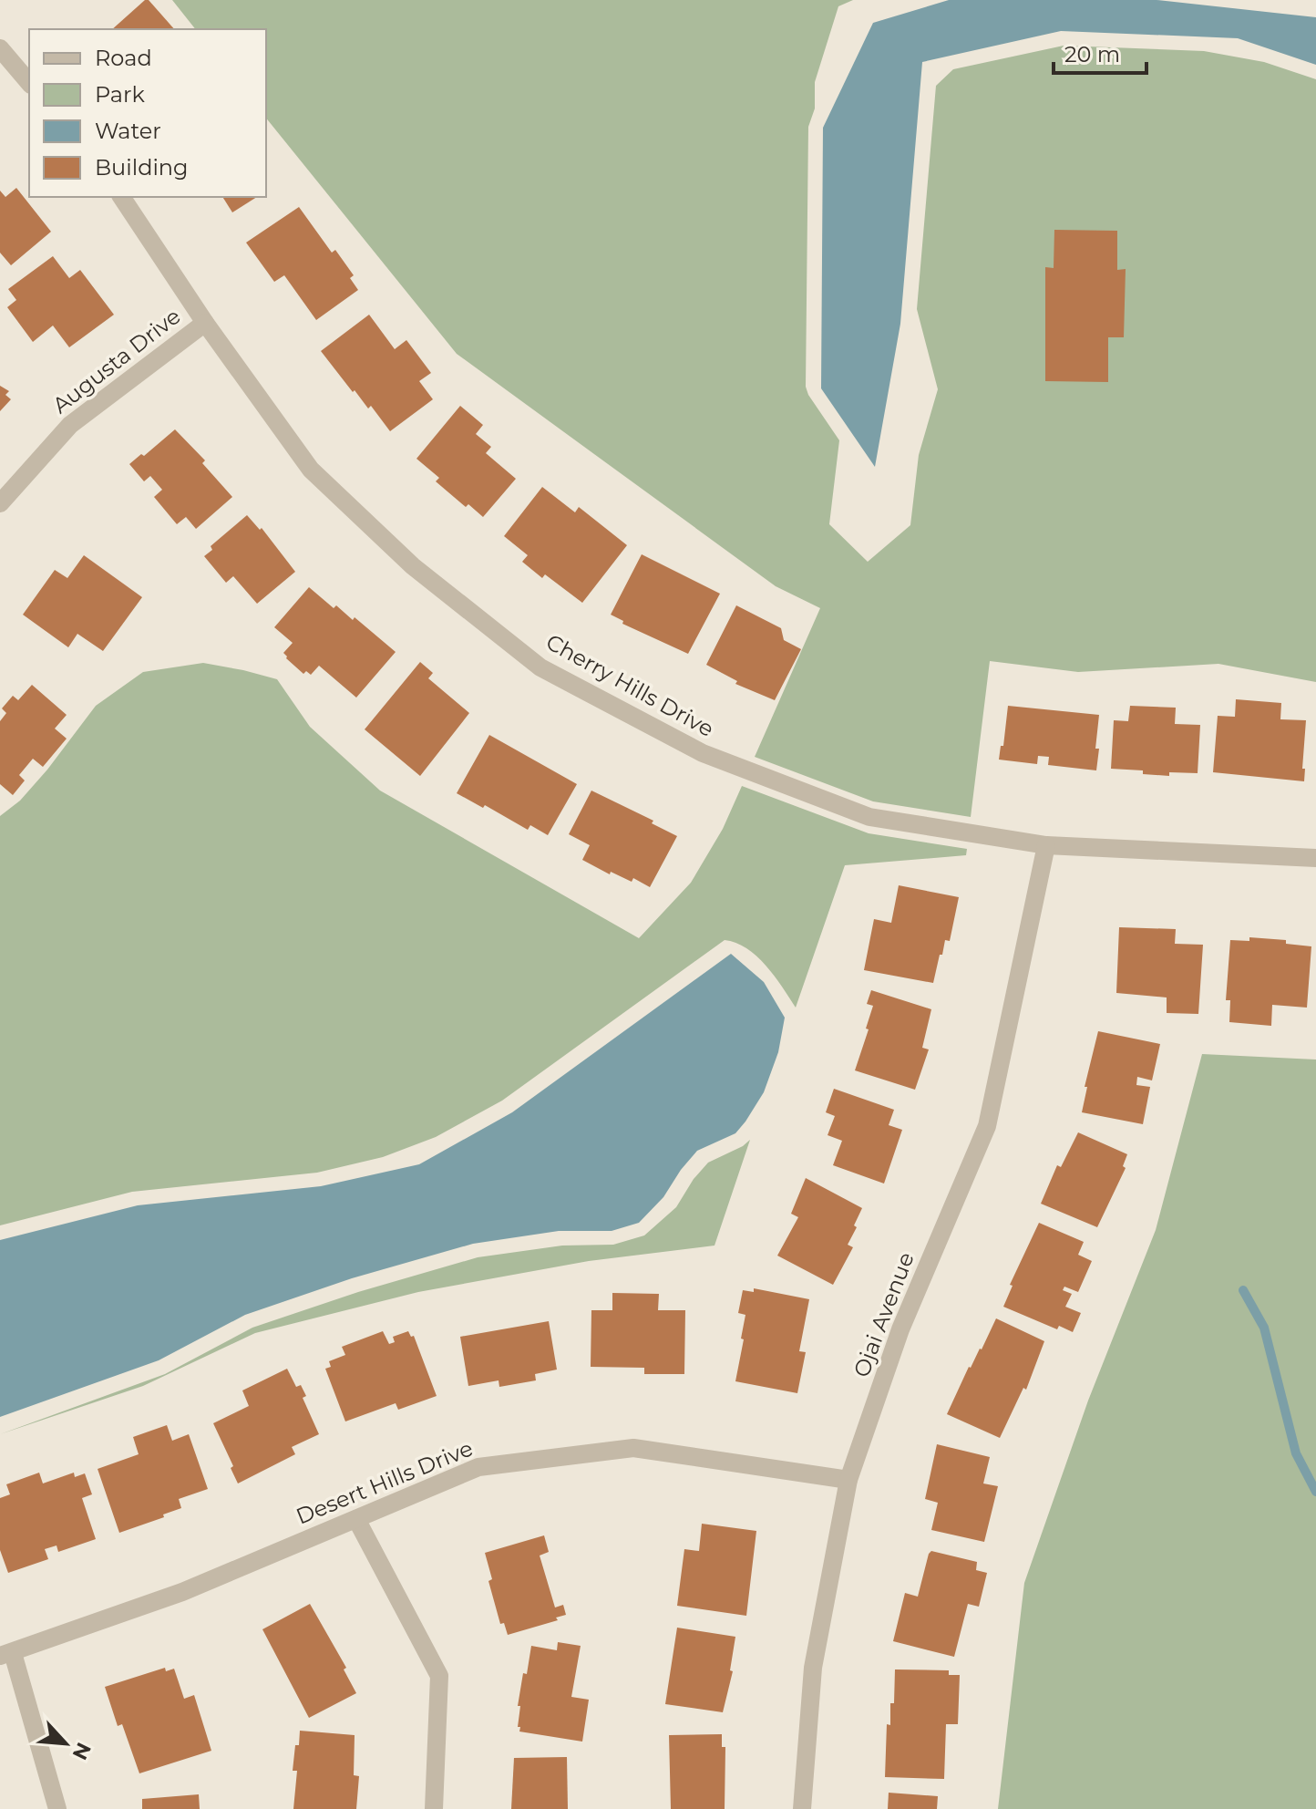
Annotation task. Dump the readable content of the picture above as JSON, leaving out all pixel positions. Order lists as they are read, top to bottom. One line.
{"streets":{"street":["Augusta Drive","Cherry Hills Drive","Ojai Avenue","Desert Hills Drive"]},"crossings":[["Augusta Drive","Cherry Hills Drive"],["Cherry Hills Drive","Ojai Avenue"],["Ojai Avenue","Desert Hills Drive"]],"legend":["Road","Park","Water","Building"],"scale_bar":"20 m","north":"bottom right"}
